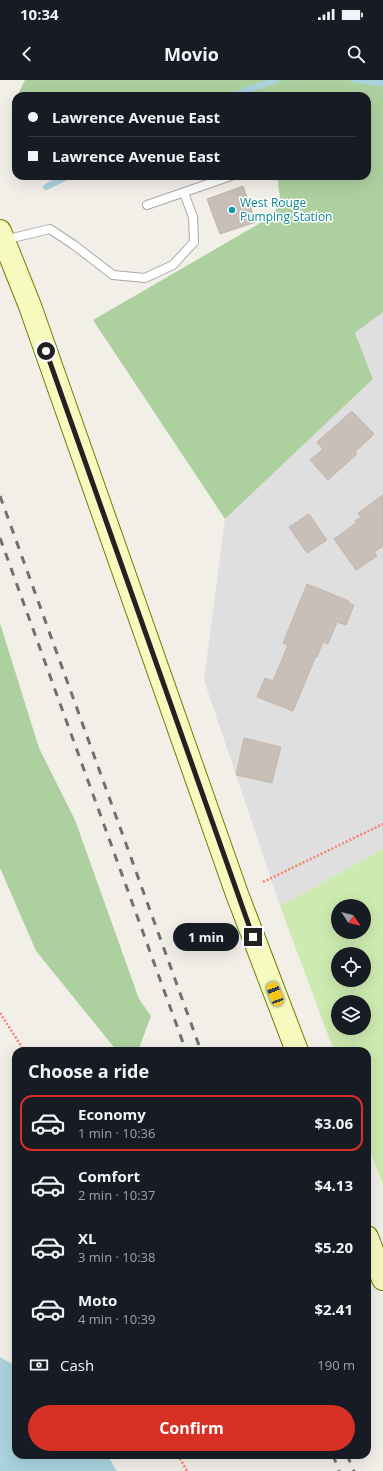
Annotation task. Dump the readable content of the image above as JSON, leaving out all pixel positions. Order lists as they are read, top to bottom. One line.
{"places":["West Rouge Pumping Station"],"north":"bottom right","page":{"status":"10:34","header":"Movio","banner":["Lawrence Avenue East","Lawrence Avenue East"],"bubble":"1 min","heading":"Choose a ride","list":[{"name":"Economy","note":"1 min · 10:36","value":"$3.06"},{"name":"Comfort","note":"2 min · 10:37","value":"$4.13"},{"name":"XL","note":"3 min · 10:38","value":"$5.20"},{"name":"Moto","note":"4 min · 10:39","value":"$2.41"}],"pay":["Cash","190 m"],"buttons":"Confirm"}}
